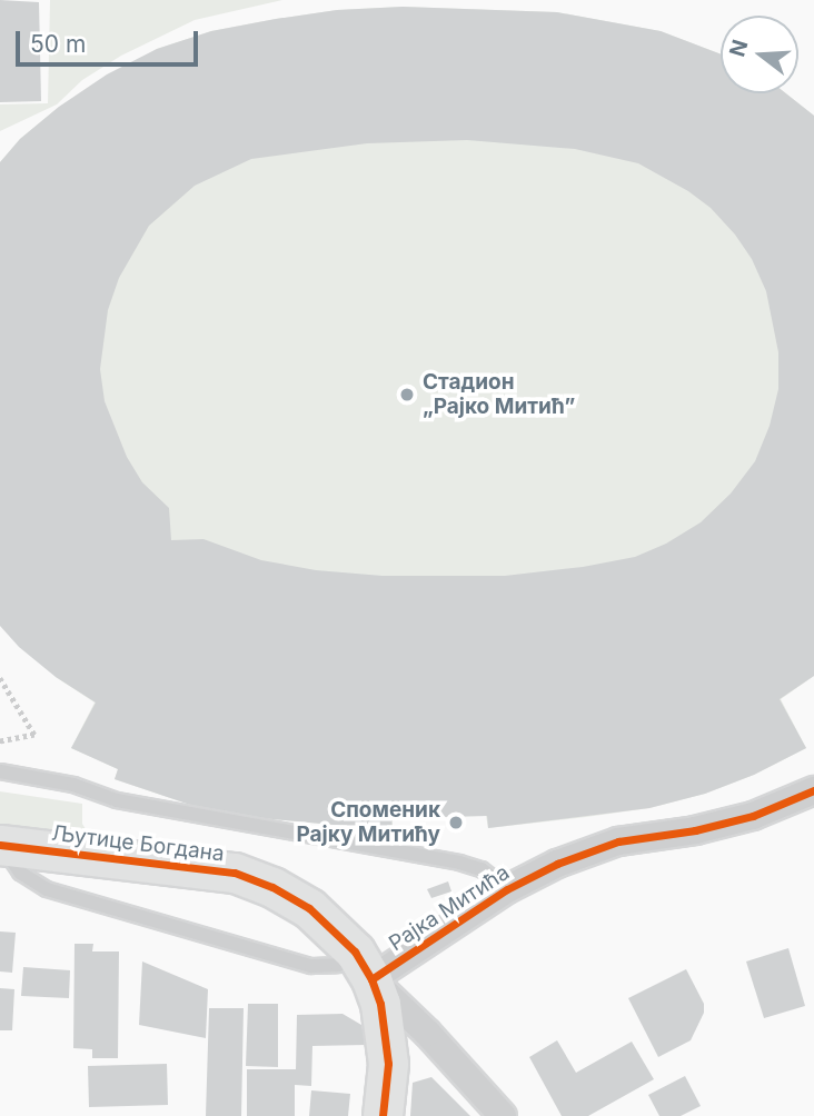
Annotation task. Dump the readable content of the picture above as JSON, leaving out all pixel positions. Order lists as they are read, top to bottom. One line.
{"streets":{"street":["Љутице Богдана","Рајка Митића"]},"crossings":[["Љутице Богдана","Рајка Митића"]],"places":["Стадион „Рајко Митић”","Споменик Рајку Митићу"],"scale_bar":"50 m","north":"left"}
